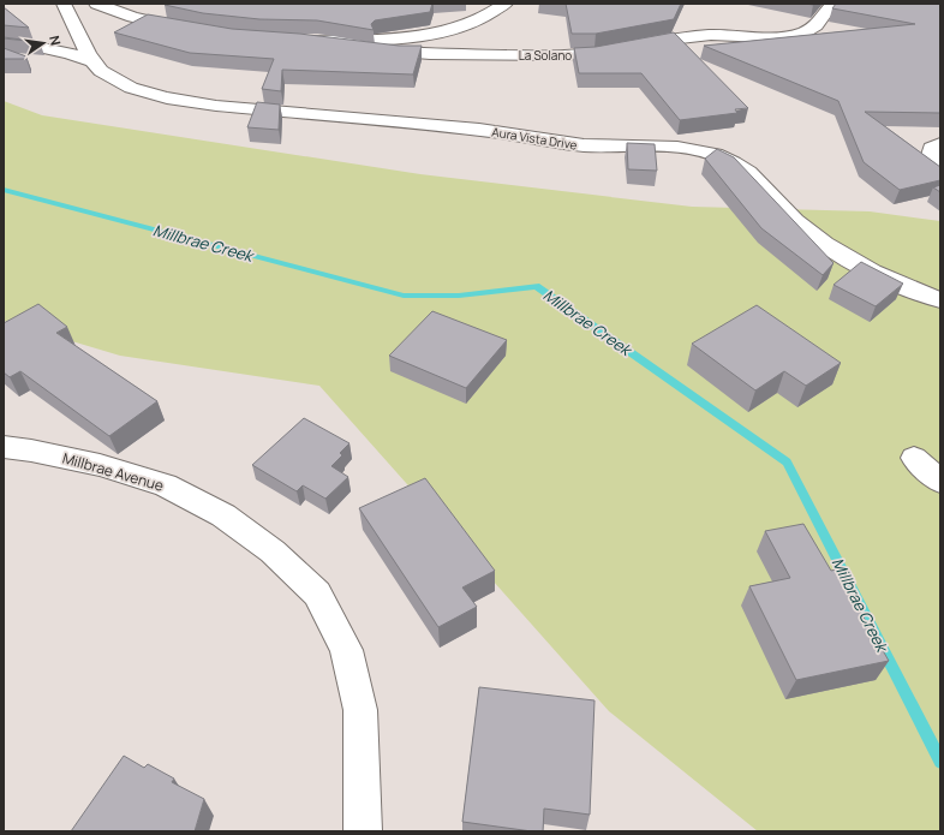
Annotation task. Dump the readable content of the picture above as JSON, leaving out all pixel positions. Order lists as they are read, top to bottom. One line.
{"streets":{"street":["La Solano","Aura Vista Drive","Millbrae Avenue"]},"water":["Millbrae Creek"],"north":"right"}
